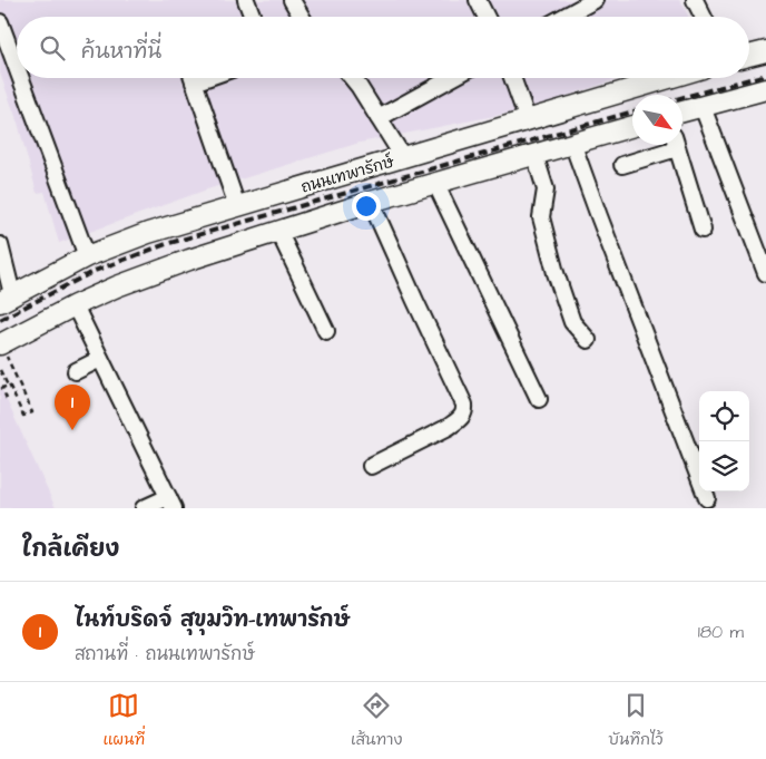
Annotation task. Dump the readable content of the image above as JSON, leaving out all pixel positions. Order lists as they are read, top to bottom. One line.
{"streets":{"main road":["ถนนเทพารักษ์"]},"north":"bottom right","page":{"search":"ค้นหาที่นี่","pins":"1","heading":"ใกล้เคียง","list":[{"mark":"1","name":"ไนท์บริดจ์ สุขุมวิท-เทพารักษ์","note":"สถานที่ · ถนนเทพารักษ์","value":"180 m"}],"nav":["แผนที่","เส้นทาง","บันทึกไว้"]}}
